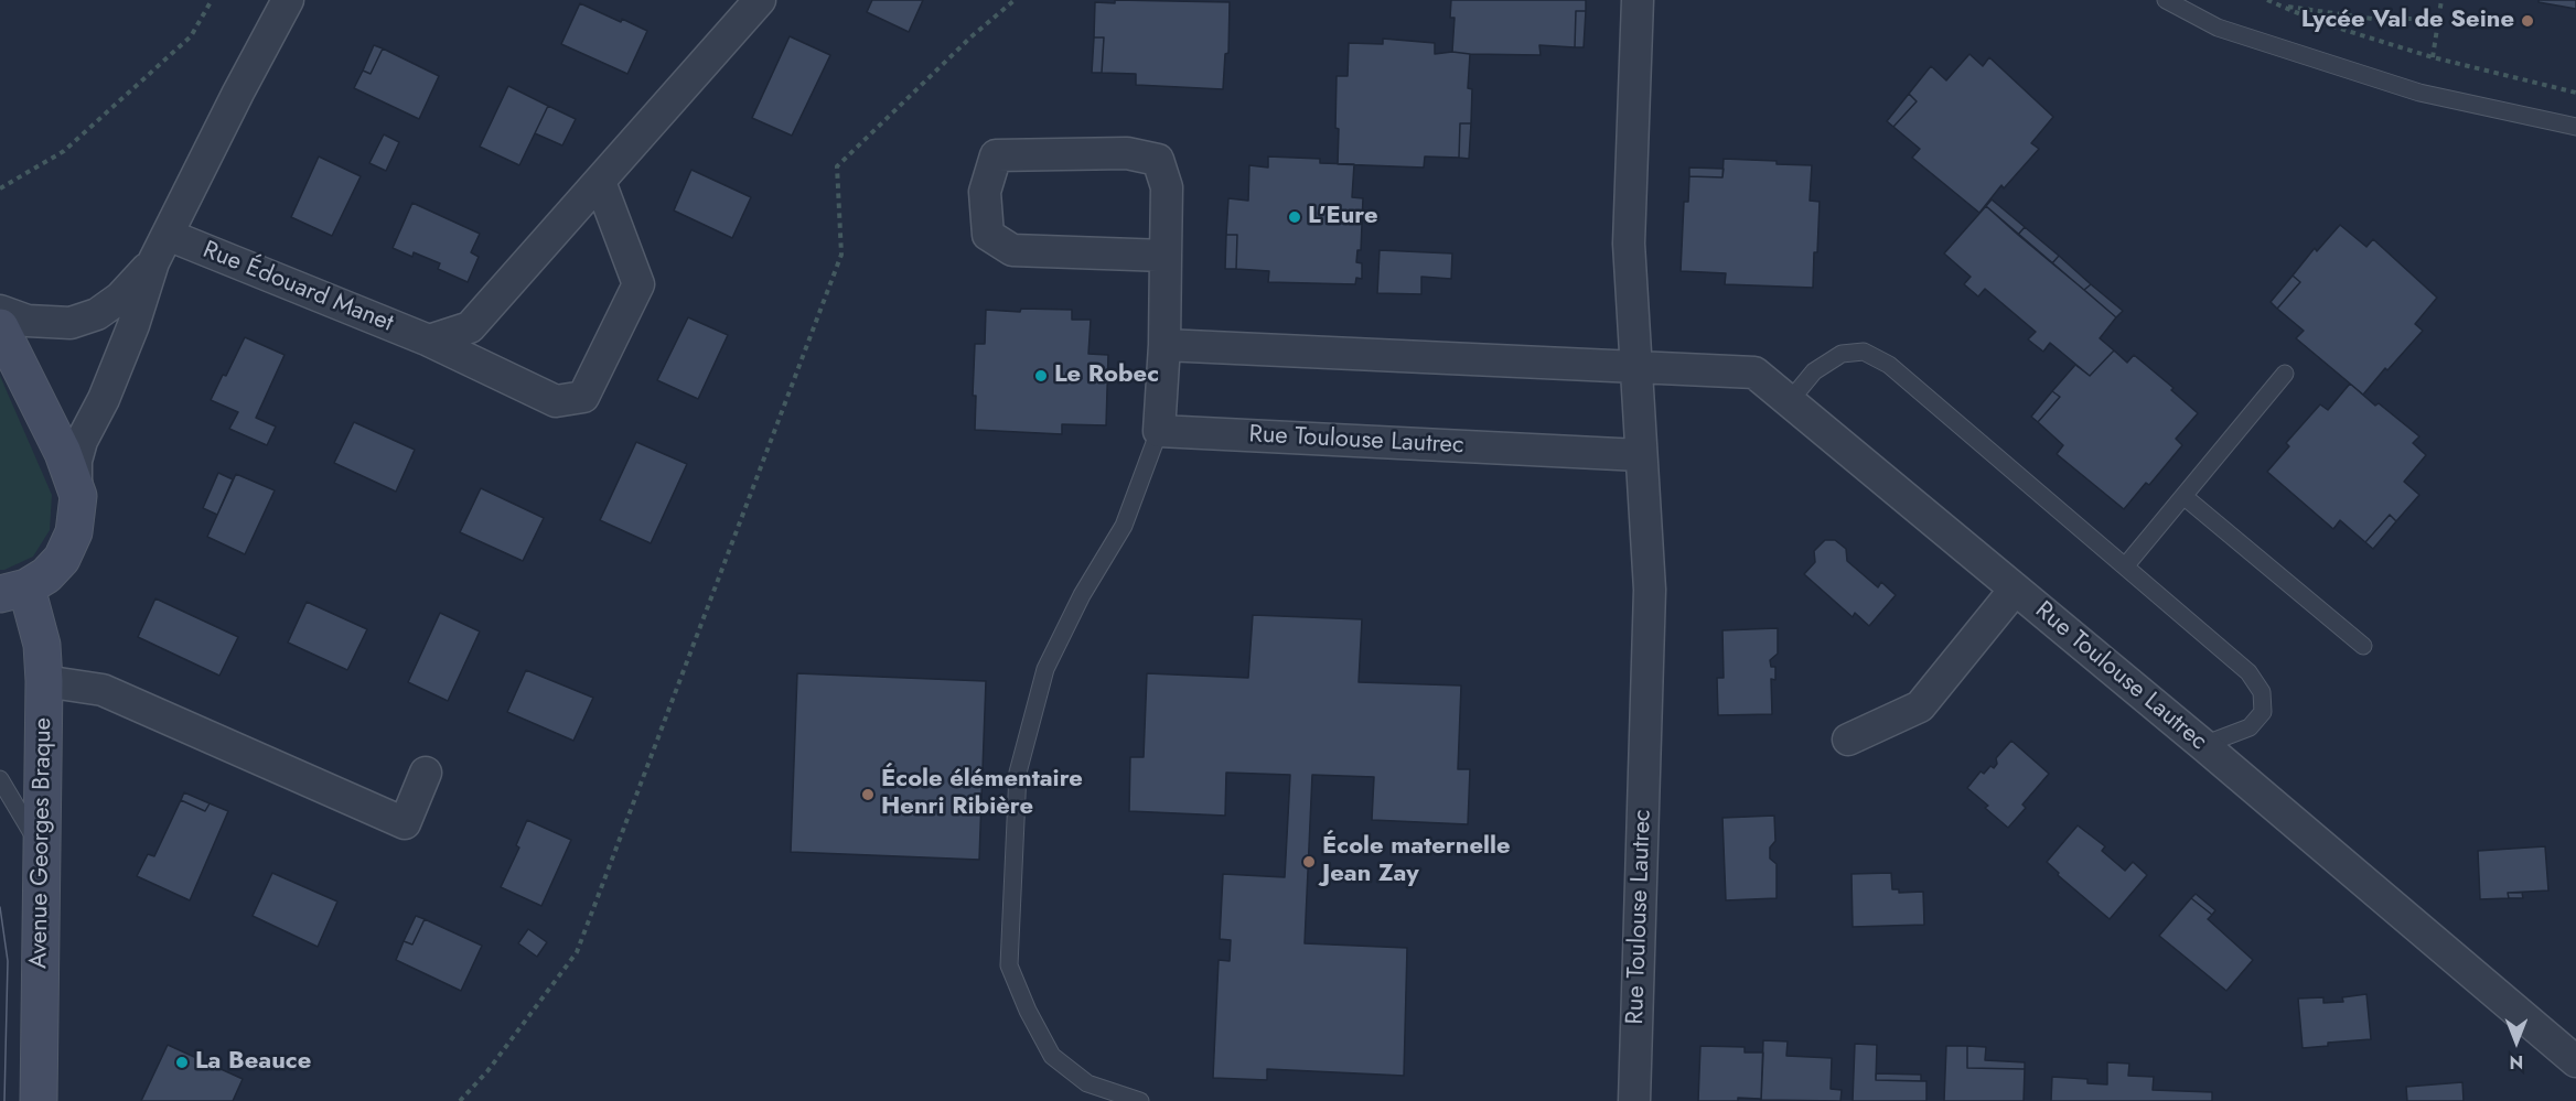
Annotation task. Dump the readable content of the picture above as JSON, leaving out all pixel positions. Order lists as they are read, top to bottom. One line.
{"streets":{"street":["Rue Édouard Manet","Rue Toulouse Lautrec","Avenue Georges Braque"]},"places":["Lycée Val de Seine","L'Eure","Le Robec","École élémentaire Henri Ribière","École maternelle Jean Zay","La Beauce"],"north":"bottom"}
